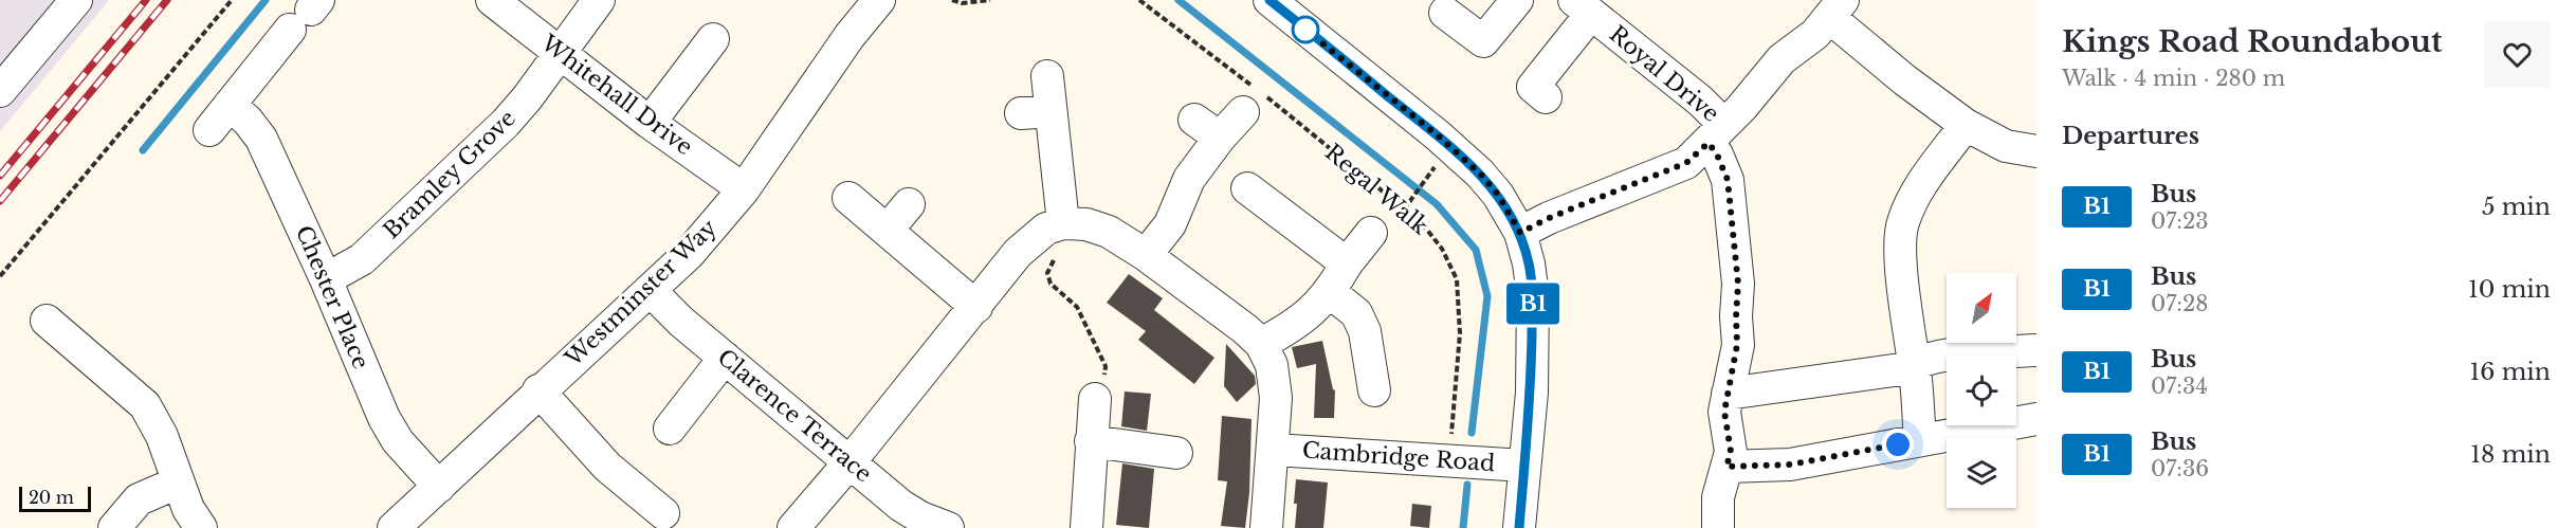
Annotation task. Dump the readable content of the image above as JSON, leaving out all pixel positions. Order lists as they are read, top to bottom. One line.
{"streets":{"street":["Royal Drive","Whitehall Drive","Bramley Grove","Regal Walk","Westminster Way","Chester Place","Clarence Terrace","Cambridge Road"]},"crossings":[["Whitehall Drive","Bramley Grove"],["Whitehall Drive","Westminster Way"],["Bramley Grove","Chester Place"],["Regal Walk","Cambridge Road"],["Westminster Way","Chester Place"],["Westminster Way","Clarence Terrace"]],"lines":["bus line B1"],"scale_bar":"20 m","north":"top right","page":{"on_map":"B1","heading":[["Kings Road Roundabout","Walk · 4 min · 280 m"],"Departures"],"list":[{"mark":"B1","name":"Bus","note":"07:23","value":"5 min"},{"mark":"B1","name":"Bus","note":"07:28","value":"10 min"},{"mark":"B1","name":"Bus","note":"07:34","value":"16 min"},{"mark":"B1","name":"Bus","note":"07:36","value":"18 min"}],"scale":"20 m"}}
